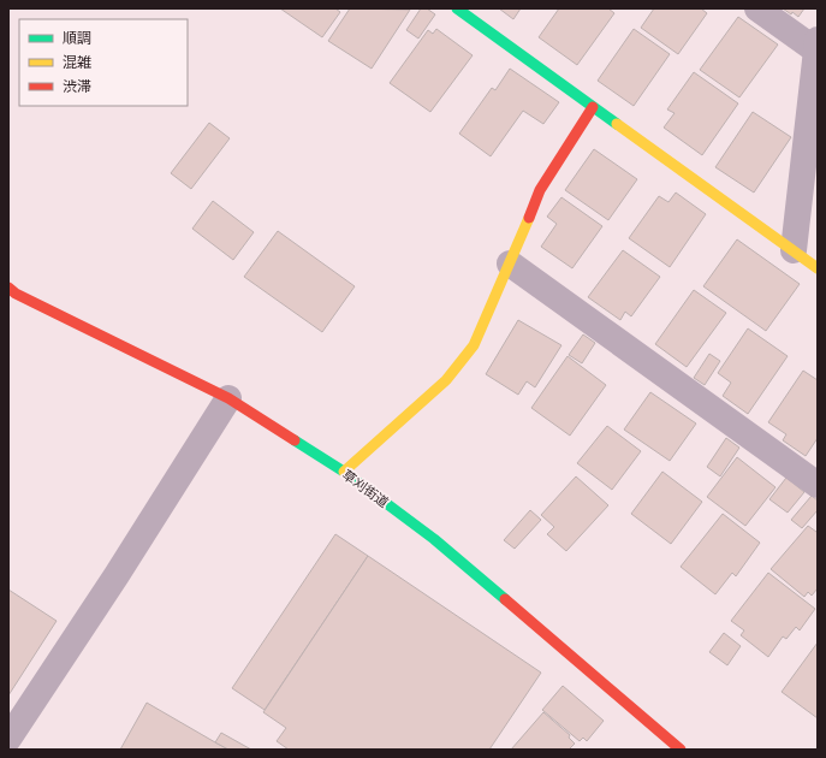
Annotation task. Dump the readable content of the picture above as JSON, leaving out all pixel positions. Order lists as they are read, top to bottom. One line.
{"streets":{"street":["草刈街道"]},"legend":["順調","混雑","渋滞"]}
